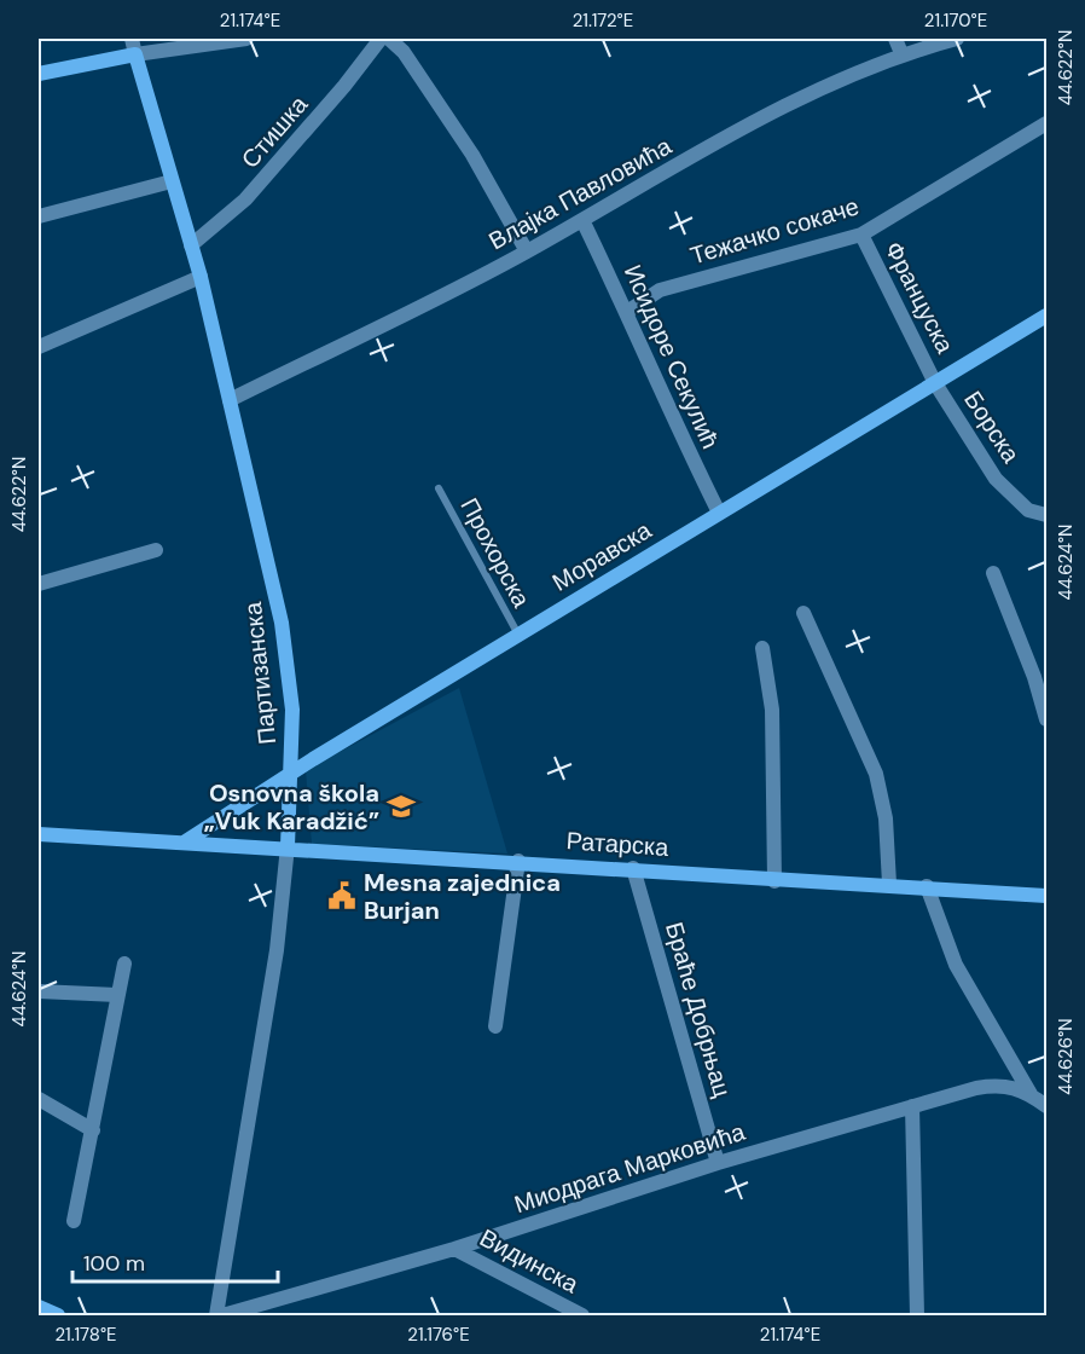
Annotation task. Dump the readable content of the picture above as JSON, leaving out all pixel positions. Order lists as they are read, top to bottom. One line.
{"streets":{"street":["Стишка","Влајка Павловића","Тежачко сокаче","Француска","Исидоре Секулић","Борска","Моравска","Партизанска","Ратарска","Браће Добрњац","Миодрага Марковића","Видинска"],"lane":["Прохорска"]},"crossings":[["Стишка","Партизанска"],["Влајка Павловића","Исидоре Секулић"],["Влајка Павловића","Партизанска"],["Тежачко сокаче","Француска"],["Тежачко сокаче","Исидоре Секулић"],["Француска","Борска"],["Француска","Моравска"],["Исидоре Секулић","Моравска"],["Борска","Моравска"],["Прохорска","Моравска"],["Моравска","Партизанска"],["Моравска","Ратарска"],["Партизанска","Ратарска"],["Ратарска","Браће Добрњац"],["Браће Добрњац","Миодрага Марковића"],["Миодрага Марковића","Видинска"]],"places":{"school or university":["Osnovna škola „Vuk Karadžić”"],"public building":["Mesna zajednica Burjan"]},"scale_bar":"100 m","coordinates":["21.174°E","21.172°E","21.170°E","44.622°N","44.624°N","44.626°N","21.178°E","21.176°E"]}
